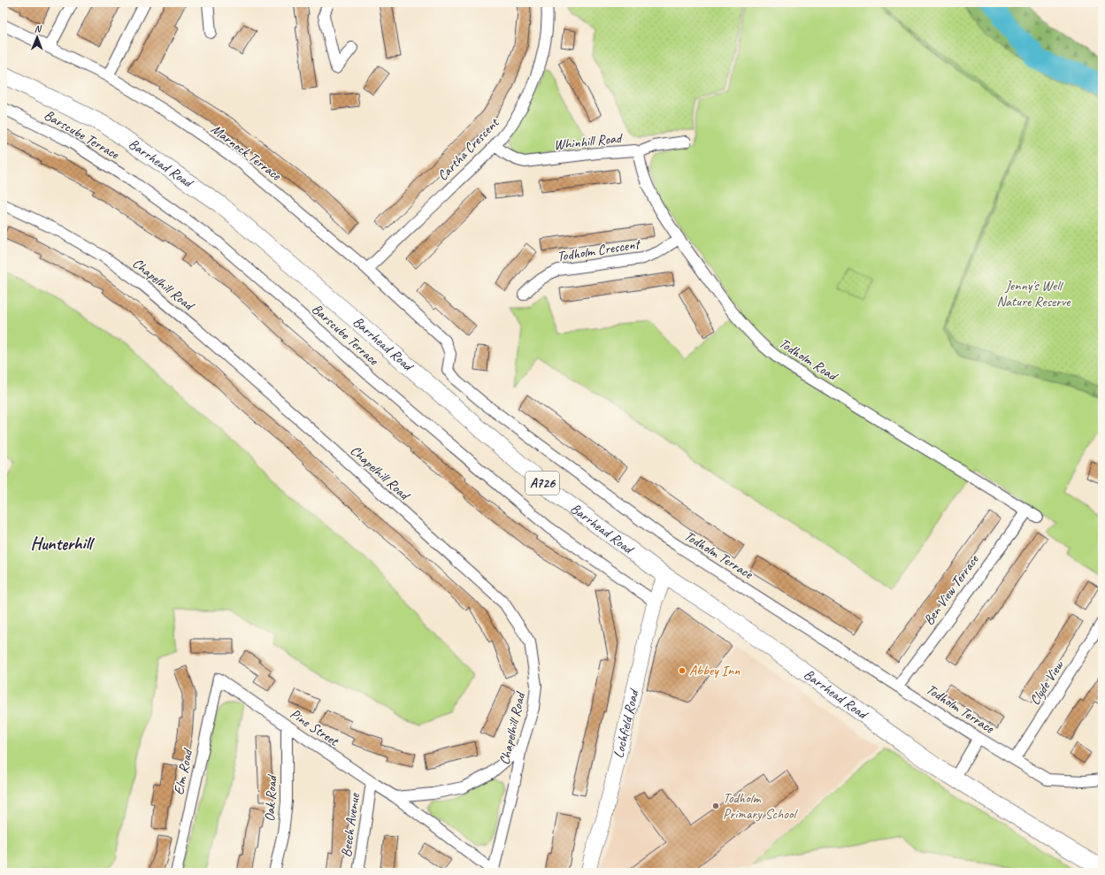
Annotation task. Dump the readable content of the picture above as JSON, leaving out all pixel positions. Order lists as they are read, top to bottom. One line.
{"streets":{"main road":["Barrhead Road","A726"],"street":["Barscube Terrace","Whinhill Road","Cartha Crescent","Marnock Terrace","Todholm Crescent","Chapelhill Road","Todholm Road","Todholm Terrace","Ben View Terrace","Clyde View","Lochfield Road","Pine Street","Elm Road","Oak Road","Beech Avenue"]},"crossings":[["Barscube Terrace","Lochfield Road"],["Whinhill Road","Cartha Crescent"],["Whinhill Road","Todholm Road"],["Cartha Crescent","Marnock Terrace"],["Marnock Terrace","Todholm Terrace"],["Barrhead Road","Lochfield Road"],["Todholm Crescent","Todholm Road"],["Chapelhill Road","Pine Street"],["Todholm Road","Ben View Terrace"],["Todholm Terrace","Ben View Terrace"],["Todholm Terrace","Clyde View"],["Pine Street","Elm Road"],["Pine Street","Oak Road"],["Pine Street","Beech Avenue"]],"districts":["Hunterhill"],"parks":["Jenny's Well Nature Reserve"],"places":["Abbey Inn","Todholm Primary School"],"north":"top"}
